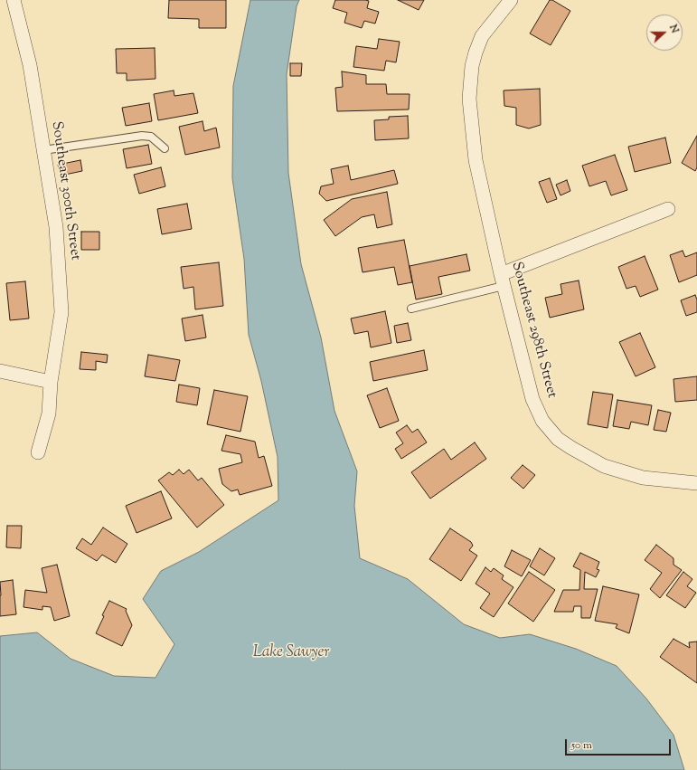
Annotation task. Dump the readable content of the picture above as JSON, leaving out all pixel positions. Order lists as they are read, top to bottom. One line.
{"streets":{"street":["Southeast 300th Street","Southeast 298th Street"]},"water":["Lake Sawyer"],"scale_bar":"50 m","north":"right"}
